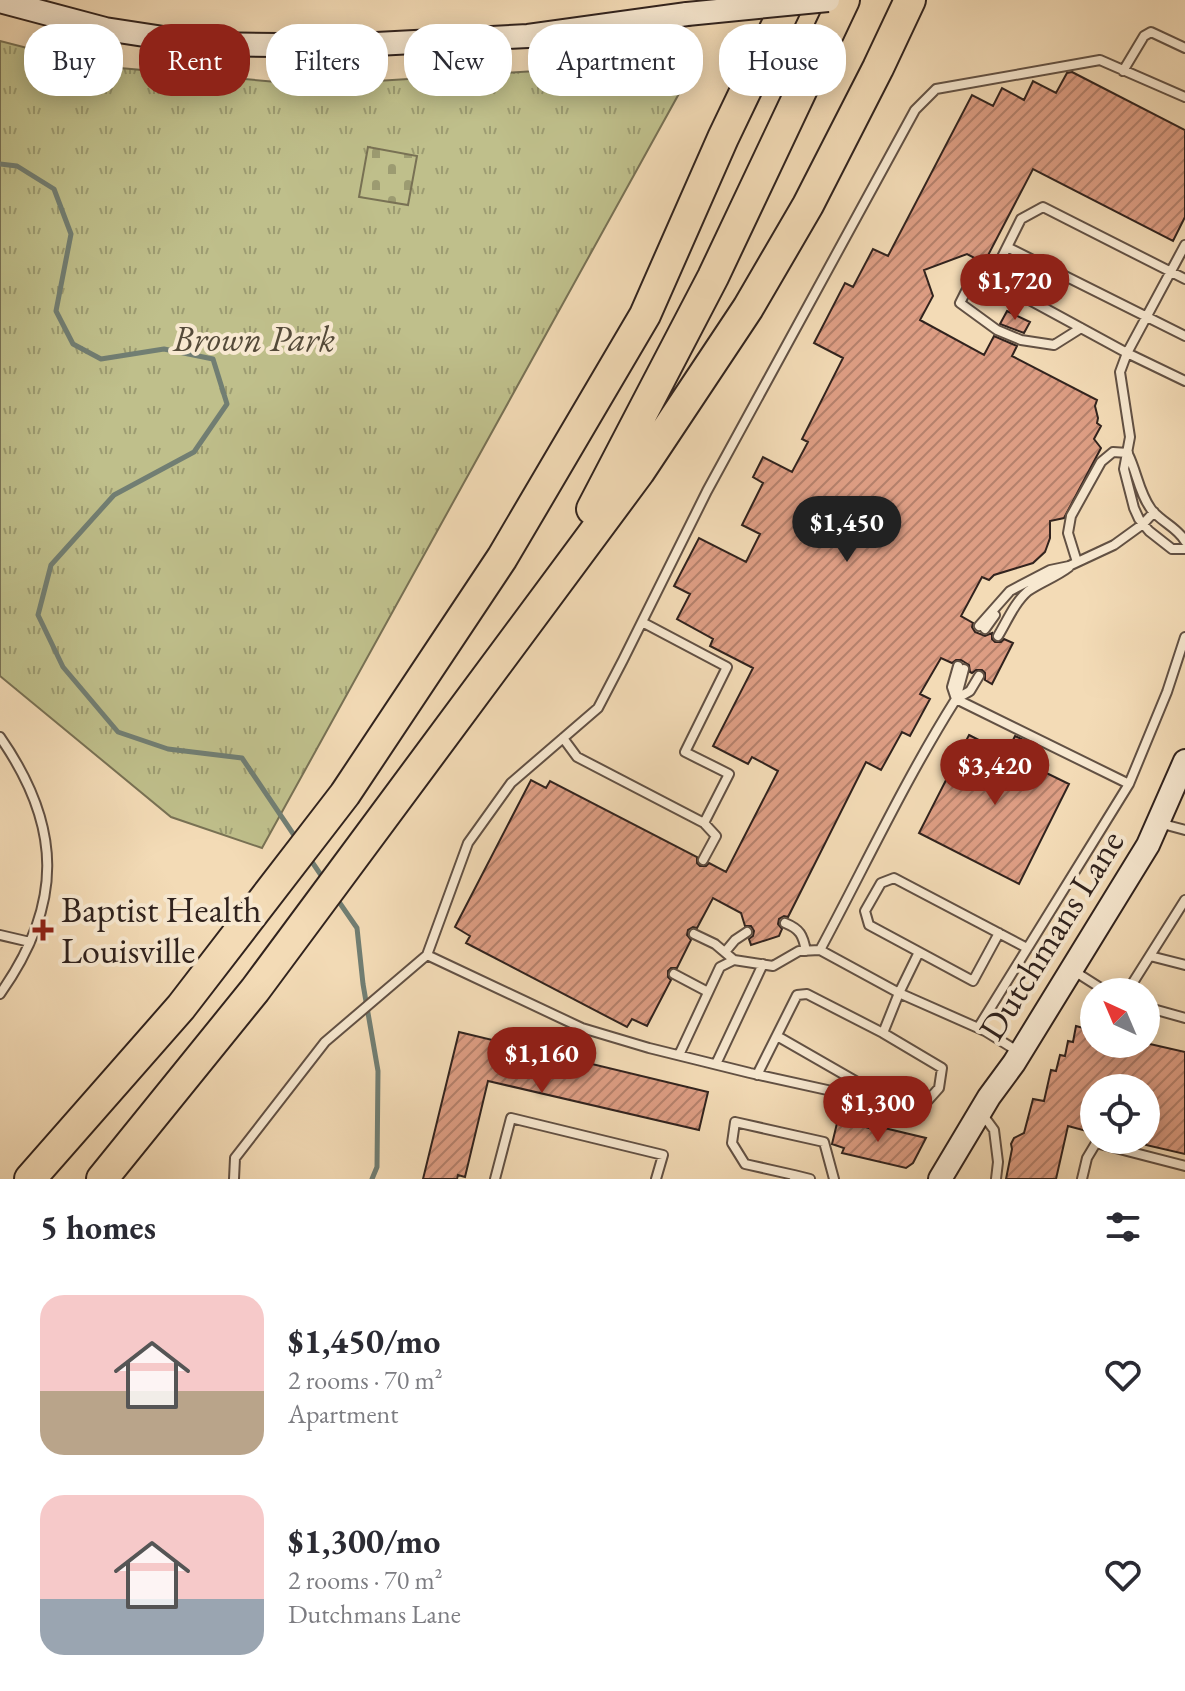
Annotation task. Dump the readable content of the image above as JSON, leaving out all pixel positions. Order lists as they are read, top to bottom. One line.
{"streets":{"street":["Dutchmans Lane"]},"parks":["Brown Park"],"places":{"health":["Baptist Health Louisville"]},"north":"top left","page":{"chip":["Buy","Rent","Filters","New","Apartment","House"],"price":["$1,720","$1,450","$3,420","$1,160","$1,300"],"heading":"5 homes","list":[{"name":"$1,450/mo","note":"2 rooms · 70 m² · Apartment"},{"name":"$1,300/mo","note":"2 rooms · 70 m² · Dutchmans Lane"}]}}
